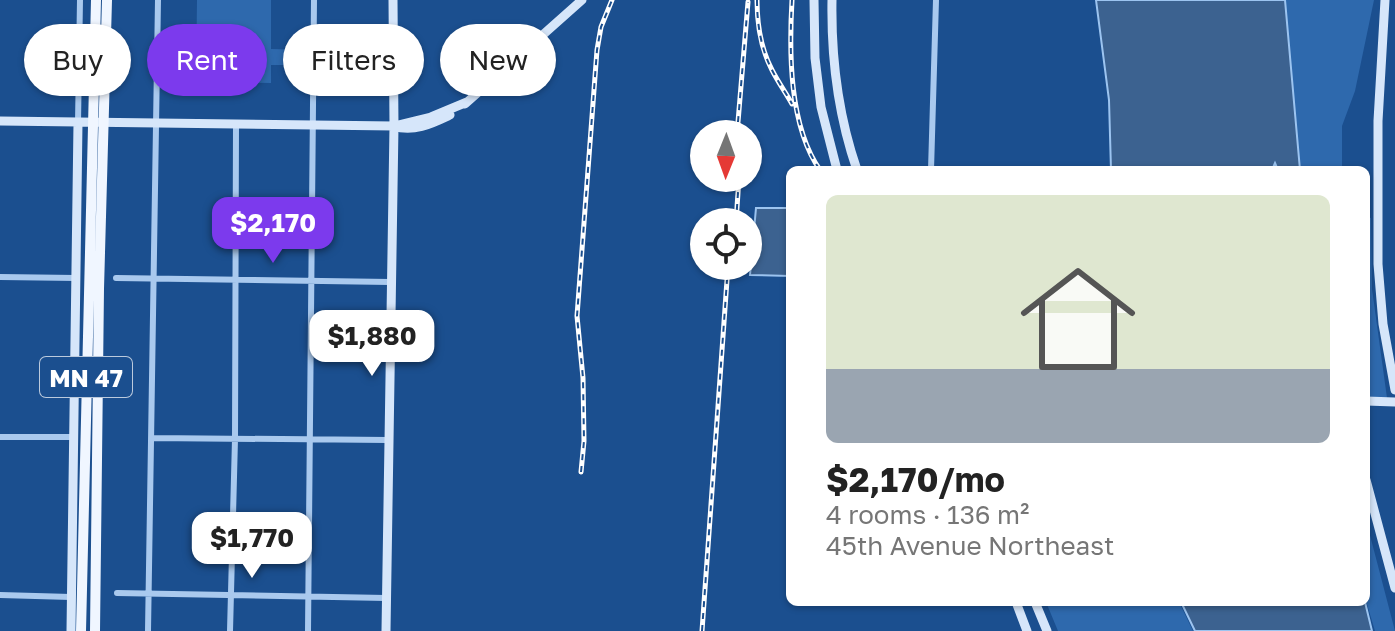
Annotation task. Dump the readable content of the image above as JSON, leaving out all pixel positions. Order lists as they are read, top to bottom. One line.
{"streets":{"main road":["MN 47"]},"north":"bottom","page":{"chip":["Buy","Rent","Filters","New"],"list":[{"name":"$2,170/mo","note":"4 rooms · 136 m² · 45th Avenue Northeast"}],"price":["$2,170","$1,880","$1,770"]}}
